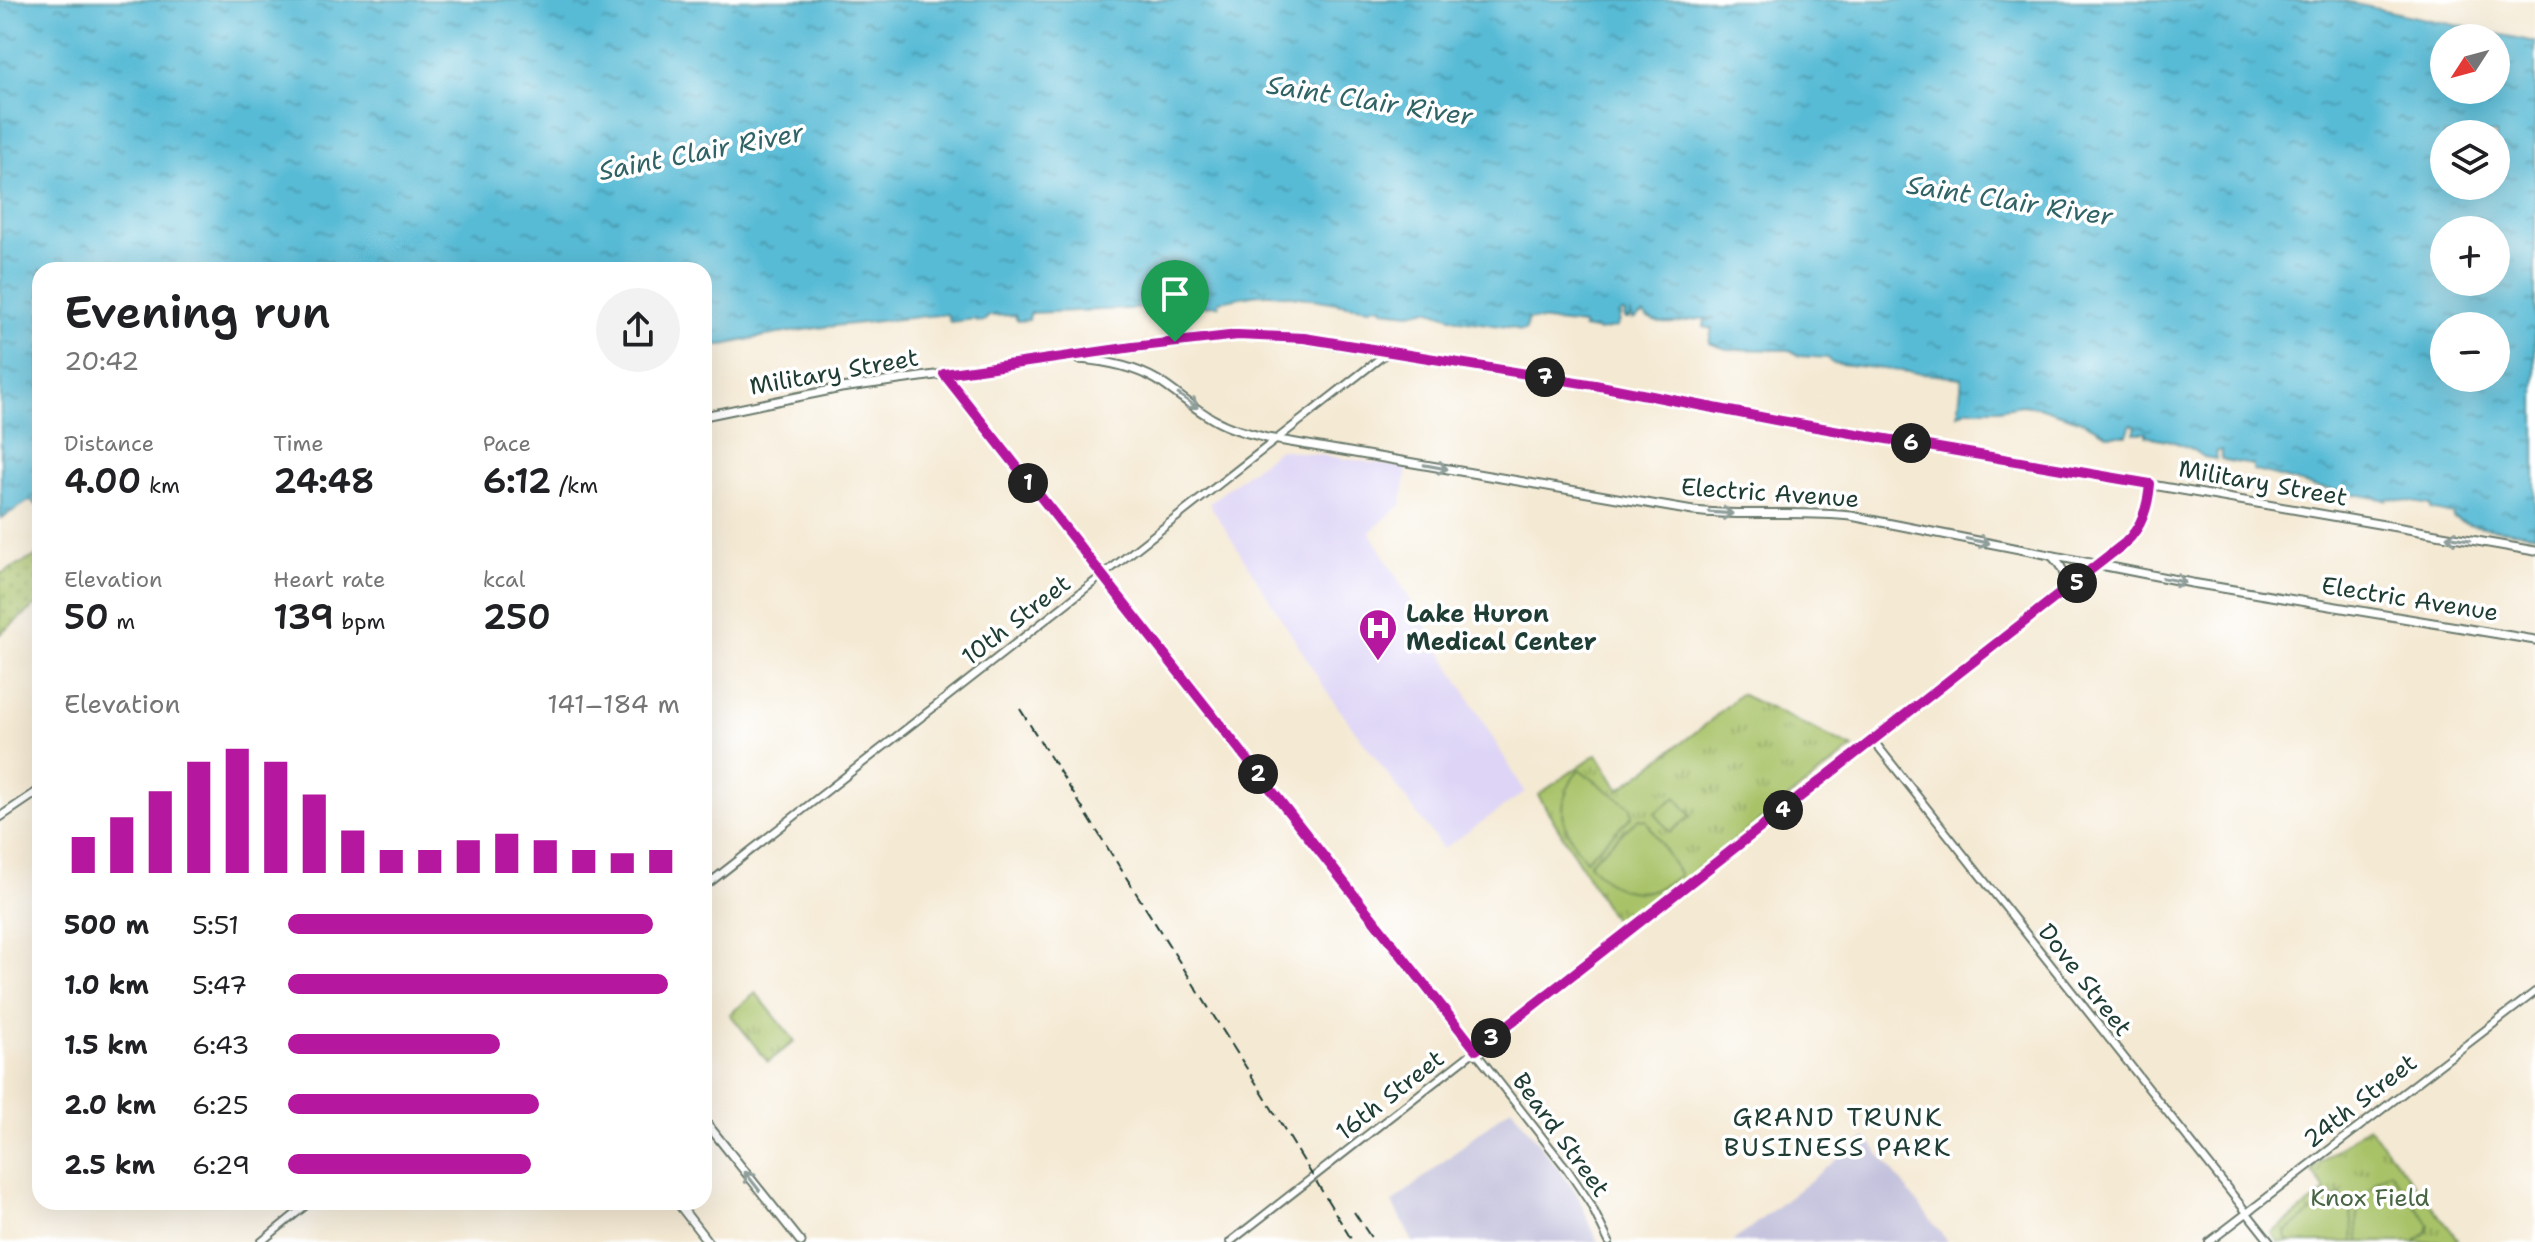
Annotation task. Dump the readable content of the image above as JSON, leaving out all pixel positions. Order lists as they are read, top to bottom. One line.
{"streets":{"main road":["Military Street","Electric Avenue"],"street":["10th Street","Dove Street","16th Street","24th Street","Beard Street"]},"crossings":[["Military Street","Electric Avenue"],["Military Street","10th Street"],["Military Street","16th Street"],["Military Street","Beard Street"],["Electric Avenue","10th Street"],["Electric Avenue","16th Street"],["10th Street","Beard Street"],["Dove Street","16th Street"],["Dove Street","24th Street"],["16th Street","Beard Street"]],"one_way":["Electric Avenue"],"districts":["GRAND TRUNK BUSINESS PARK"],"water":["Saint Clair River"],"parks":["Knox Field"],"places":{"hospital":["Lake Huron Medical Center"]},"north":"bottom left","page":{"map_buttons":["+","−"],"heading":["Evening run","20:42"],"pins":["7","6","1","5","2","4","3"],"stats":[["Distance","4.00 km"],["Time","24:48"],["Pace","6:12 /km"],["Elevation","50 m"],["Heart rate","139 bpm"],["kcal","250"]],"chart":["Elevation","141–184 m"],"list":[{"name":"500 m","note":"5:51"},{"name":"1.0 km","note":"5:47"},{"name":"1.5 km","note":"6:43"},{"name":"2.0 km","note":"6:25"},{"name":"2.5 km","note":"6:29"}]}}
